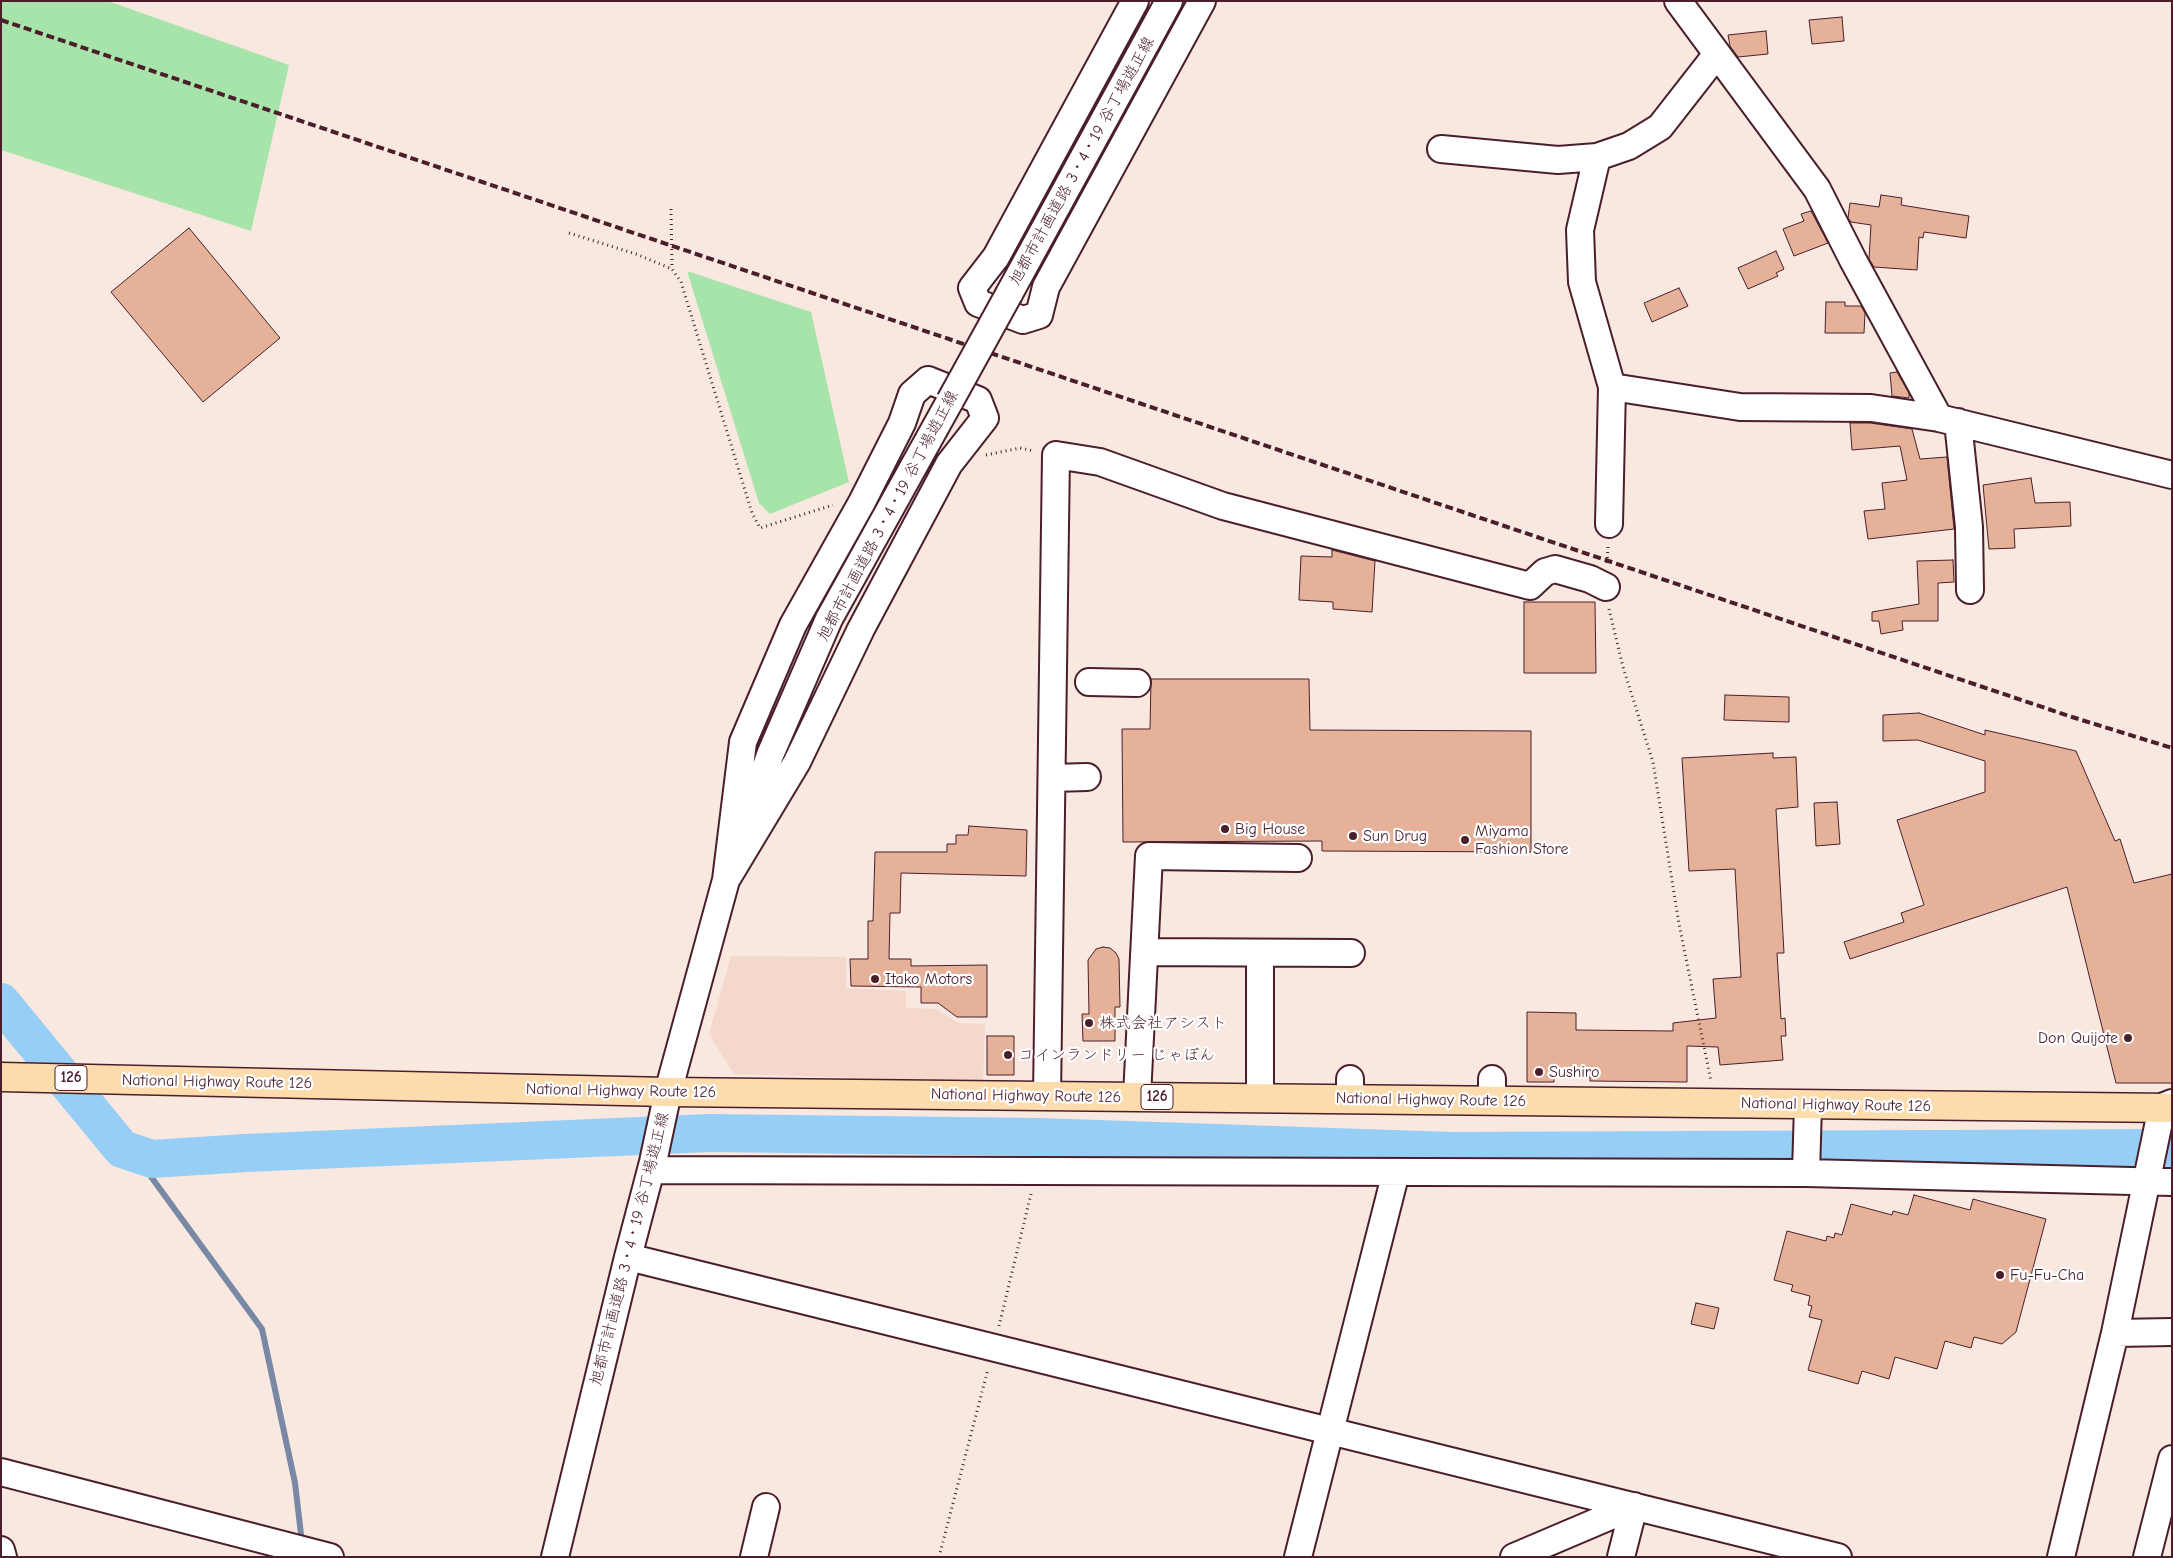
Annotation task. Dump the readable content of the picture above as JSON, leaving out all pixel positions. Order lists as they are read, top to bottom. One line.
{"streets":{"highway":["126","National Highway Route 126"],"street":["旭都市計画道路 3・4・19 谷丁場遊正線"]},"crossings":[["旭都市計画道路 3・4・19 谷丁場遊正線","National Highway Route 126"]],"places":["Big House","Sun Drug","Miyama Fashion Store","Itako Motors","株式会社アシスト","Don Quijote","コインランドリー じゃぼん","Sushiro","Fu-Fu-Cha"]}
